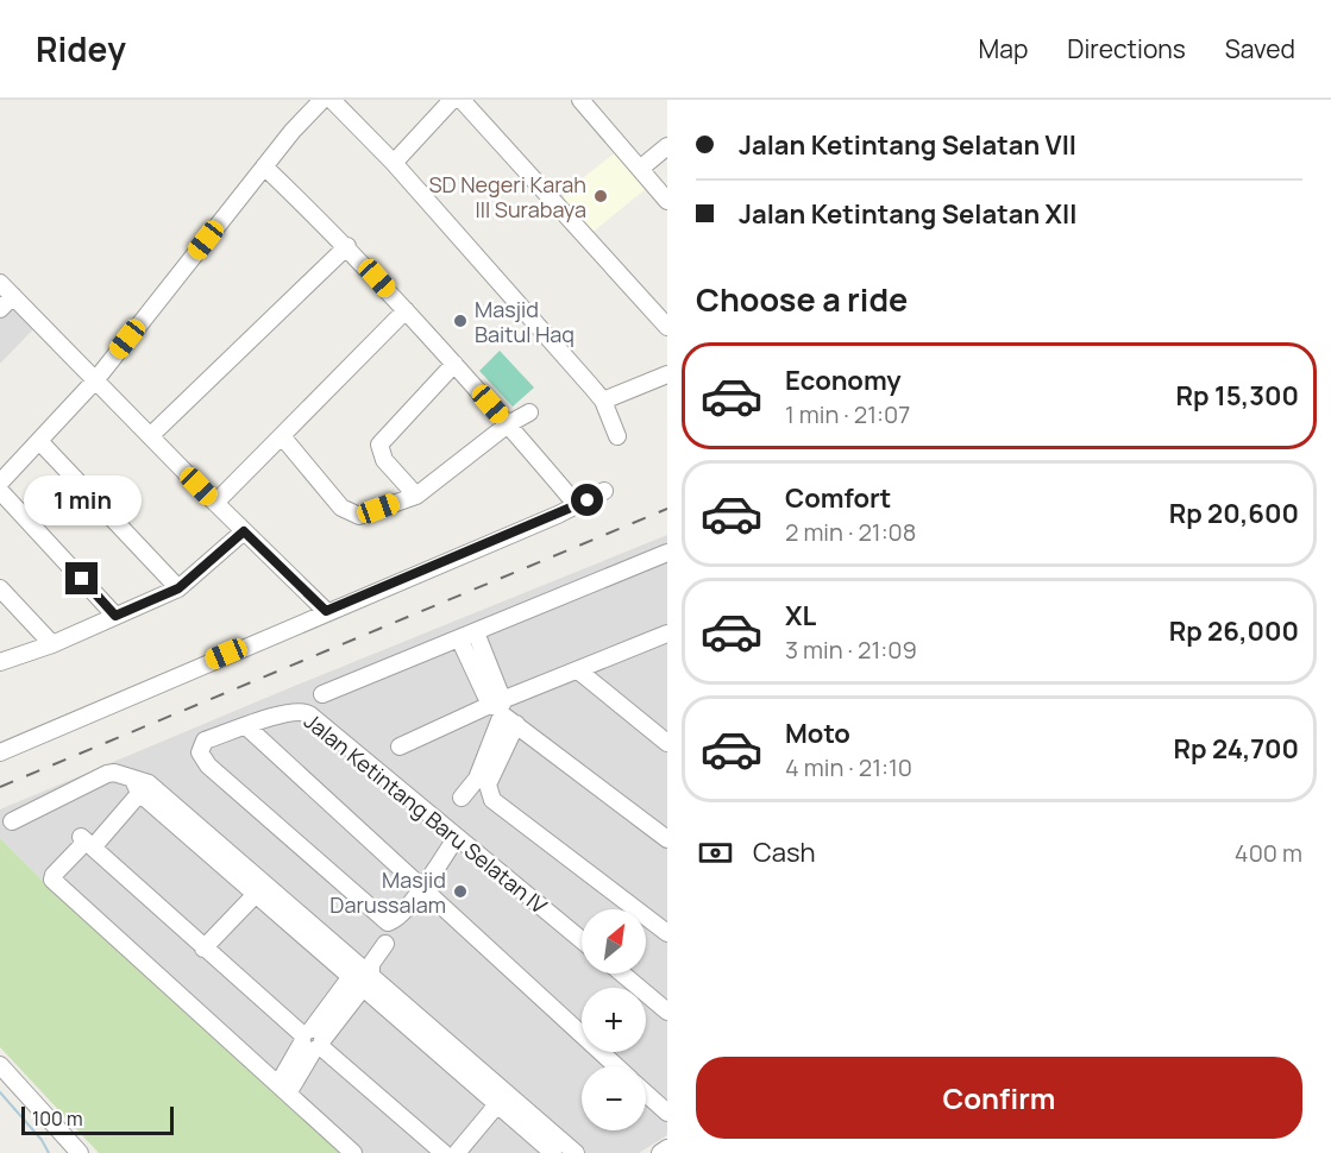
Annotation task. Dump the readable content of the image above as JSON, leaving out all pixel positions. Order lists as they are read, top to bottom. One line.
{"streets":{"street":["Jalan Ketintang Baru Selatan IV"]},"places":["SD Negeri Karah III Surabaya","Masjid Baitul Haq","Masjid Darussalam"],"scale_bar":"100 m","north":"top right","page":{"header":"Ridey","nav":["Map","Directions","Saved"],"banner":["Jalan Ketintang Selatan VII","Jalan Ketintang Selatan XII"],"heading":"Choose a ride","list":[{"name":"Economy","note":"1 min · 21:07","value":"Rp 15,300"},{"name":"Comfort","note":"2 min · 21:08","value":"Rp 20,600"},{"name":"XL","note":"3 min · 21:09","value":"Rp 26,000"},{"name":"Moto","note":"4 min · 21:10","value":"Rp 24,700"}],"bubble":"1 min","pay":["Cash","400 m"],"map_buttons":["+","−"],"buttons":"Confirm","scale":"100 m"}}
